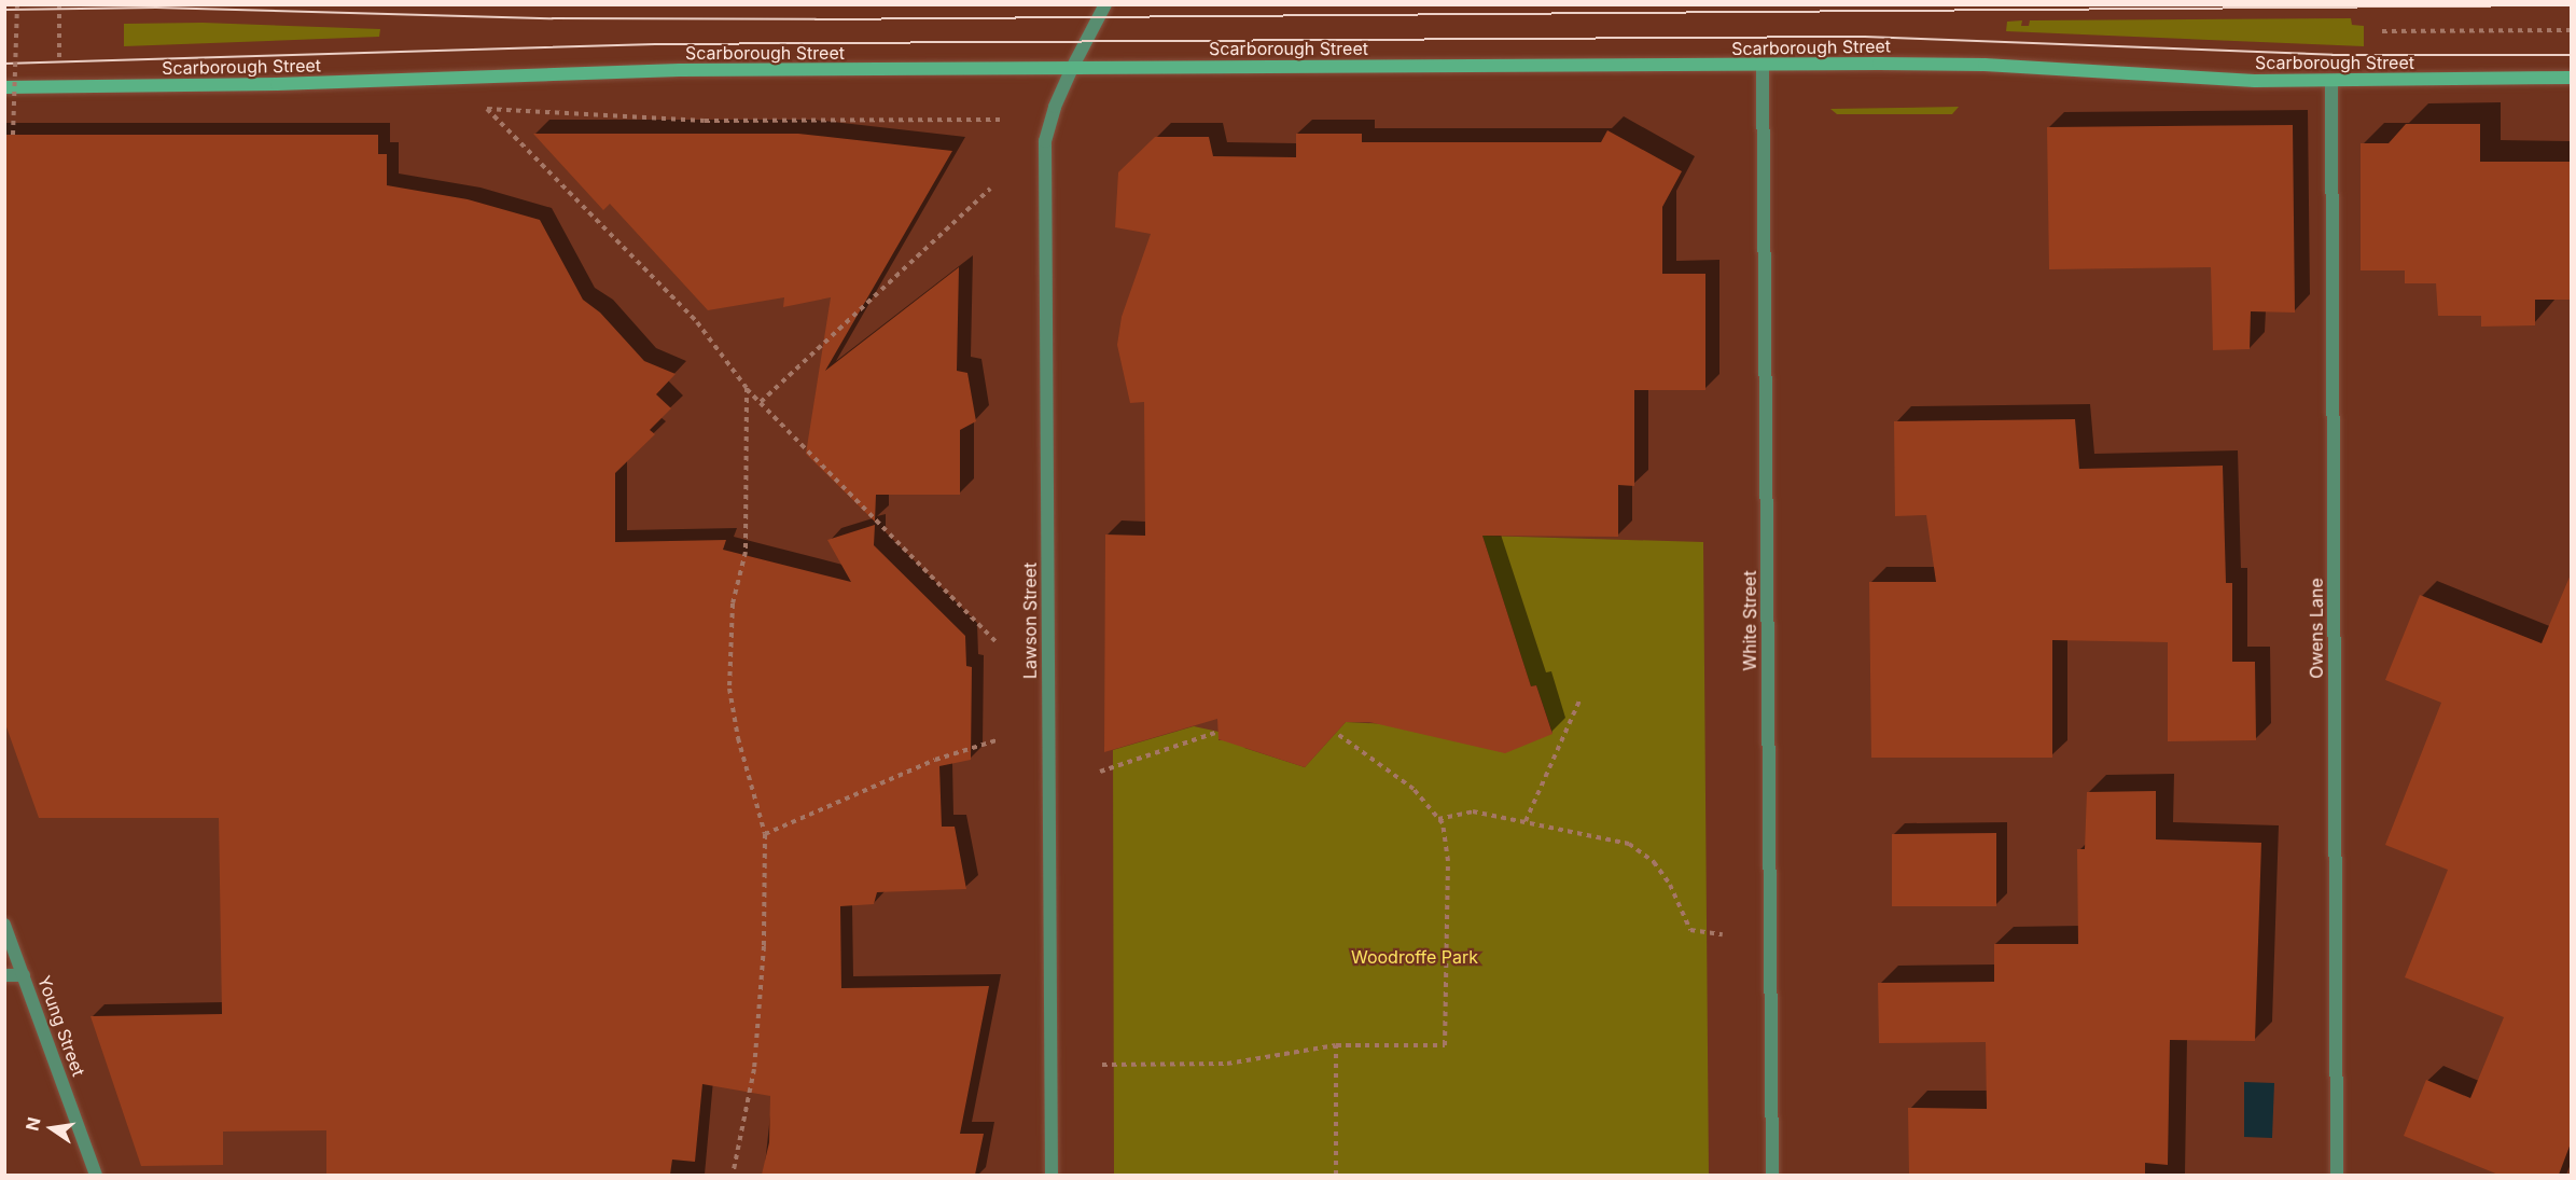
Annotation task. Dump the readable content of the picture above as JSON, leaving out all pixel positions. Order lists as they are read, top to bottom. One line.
{"streets":{"main road":["Scarborough Street"],"street":["Lawson Street","White Street","Owens Lane","Young Street"]},"crossings":[["Scarborough Street","Lawson Street"],["Scarborough Street","White Street"],["Scarborough Street","Owens Lane"]],"parks":["Woodroffe Park"],"north":"left"}
